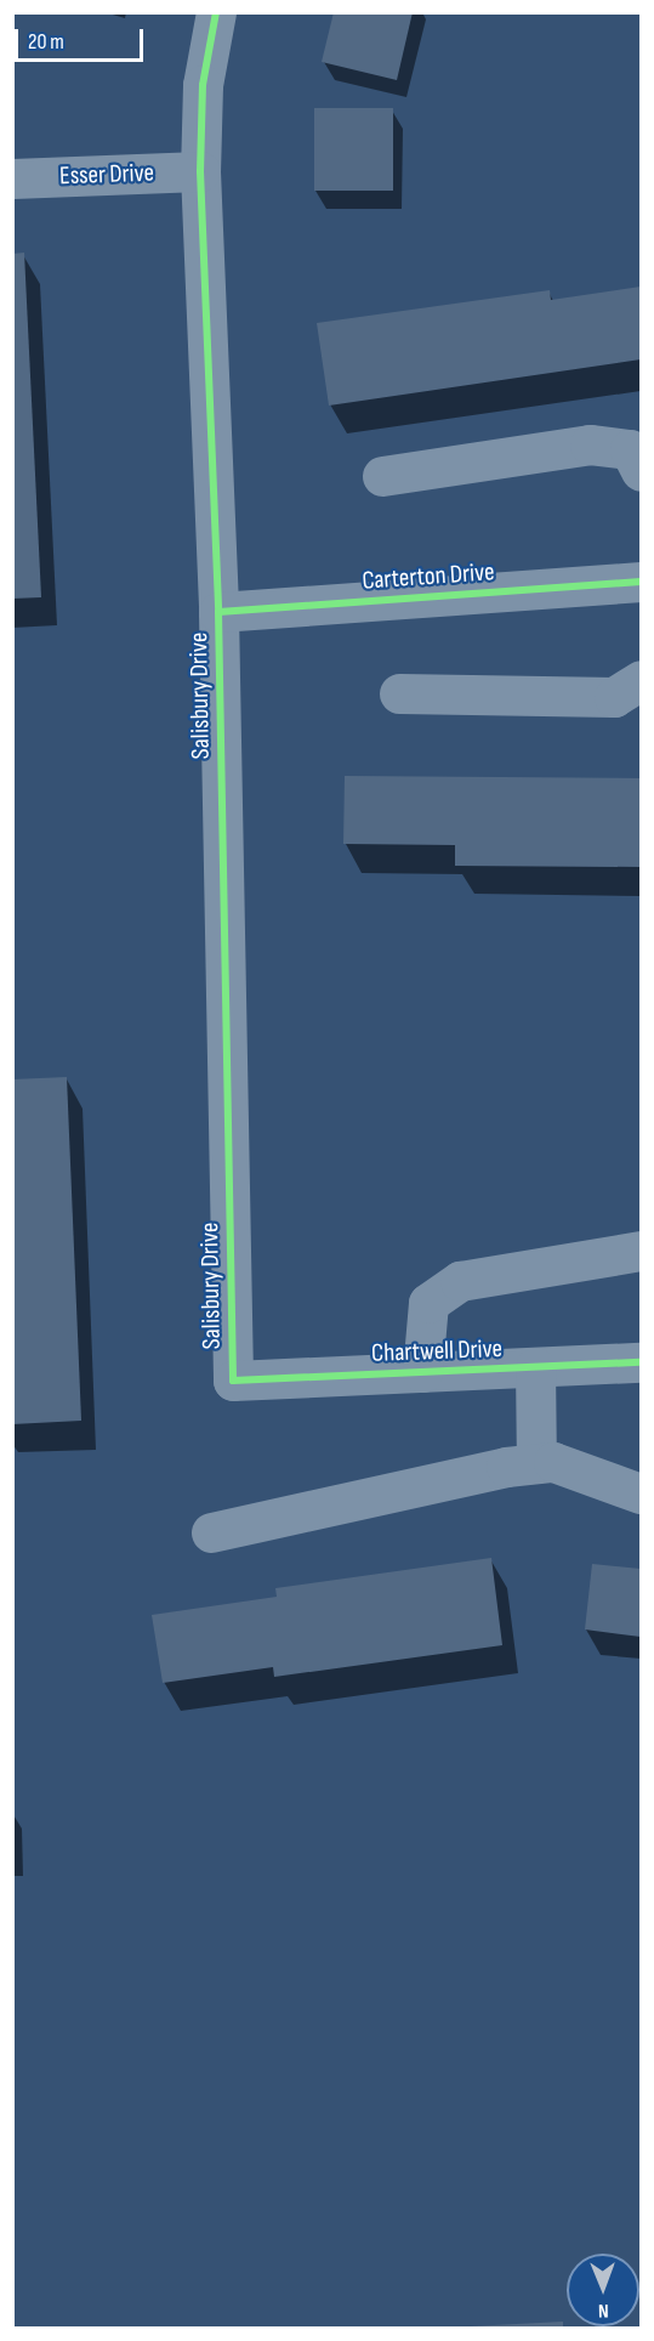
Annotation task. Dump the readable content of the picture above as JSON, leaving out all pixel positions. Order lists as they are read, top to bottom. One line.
{"streets":{"street":["Esser Drive","Carterton Drive","Salisbury Drive","Chartwell Drive"]},"crossings":[["Esser Drive","Salisbury Drive"],["Carterton Drive","Salisbury Drive"],["Salisbury Drive","Chartwell Drive"]],"scale_bar":"20 m","north":"bottom"}
